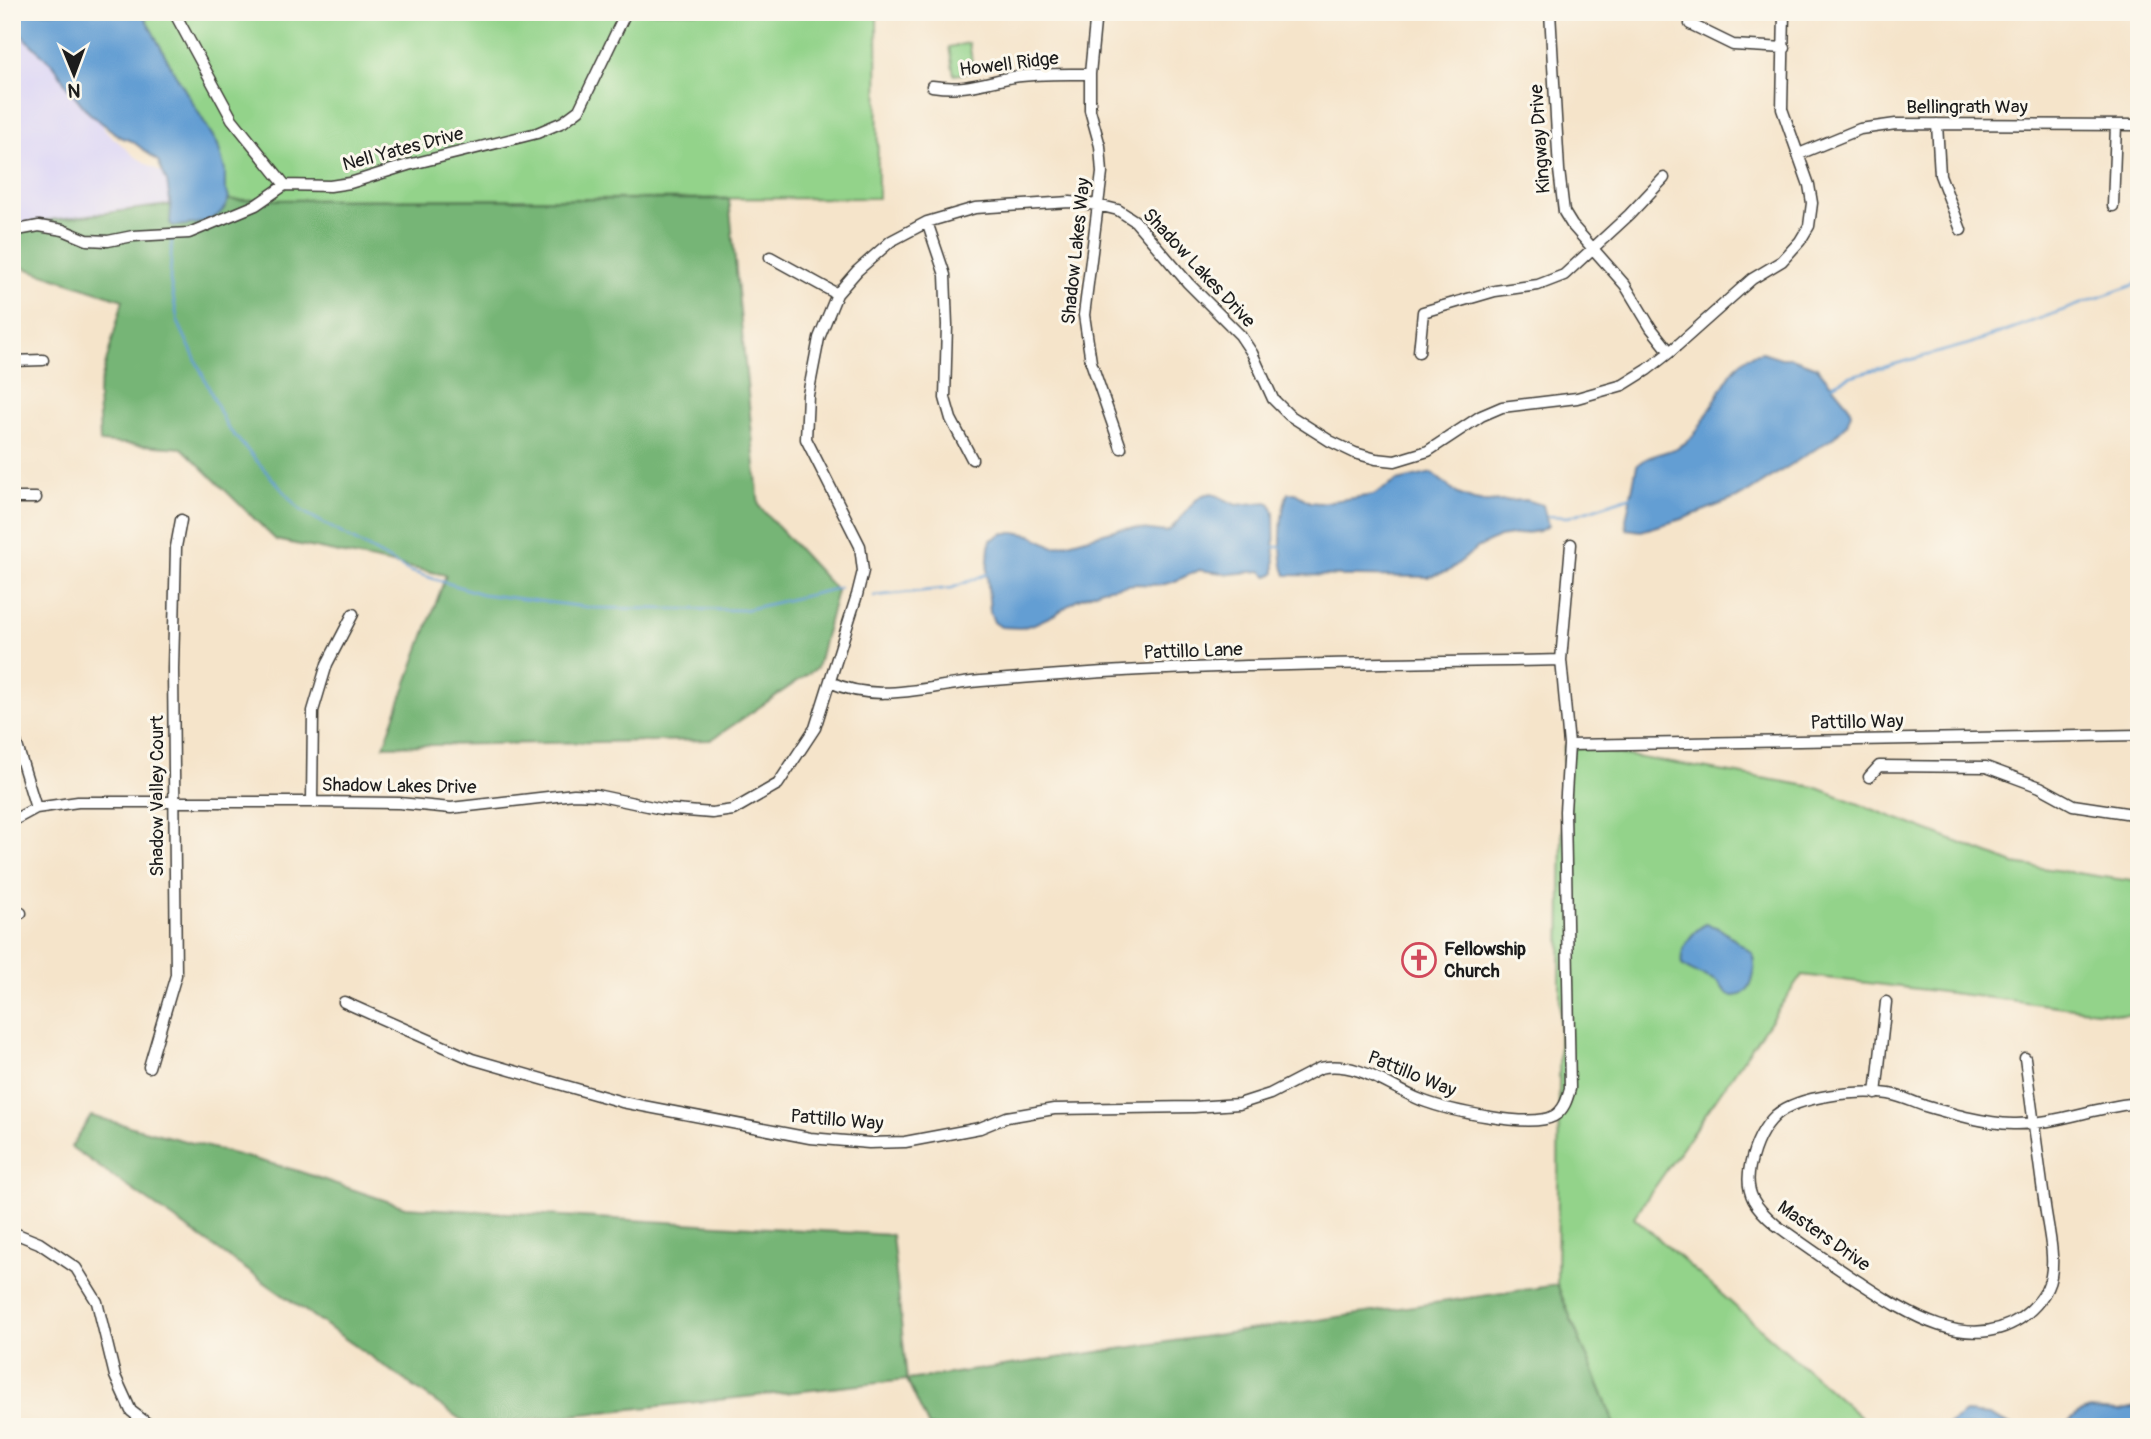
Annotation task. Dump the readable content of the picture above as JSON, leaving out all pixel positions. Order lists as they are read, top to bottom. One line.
{"streets":{"street":["Howell Ridge","Bellingrath Way","Kingway Drive","Nell Yates Drive","Shadow Lakes Way","Shadow Lakes Drive","Pattillo Lane","Pattillo Way","Shadow Valley Court","Masters Drive"]},"crossings":[["Howell Ridge","Shadow Lakes Way"],["Bellingrath Way","Shadow Lakes Drive"],["Kingway Drive","Shadow Lakes Drive"],["Shadow Lakes Way","Shadow Lakes Drive"],["Shadow Lakes Drive","Pattillo Lane"],["Shadow Lakes Drive","Shadow Valley Court"]],"places":{"church":["Fellowship Church"]},"north":"bottom"}
